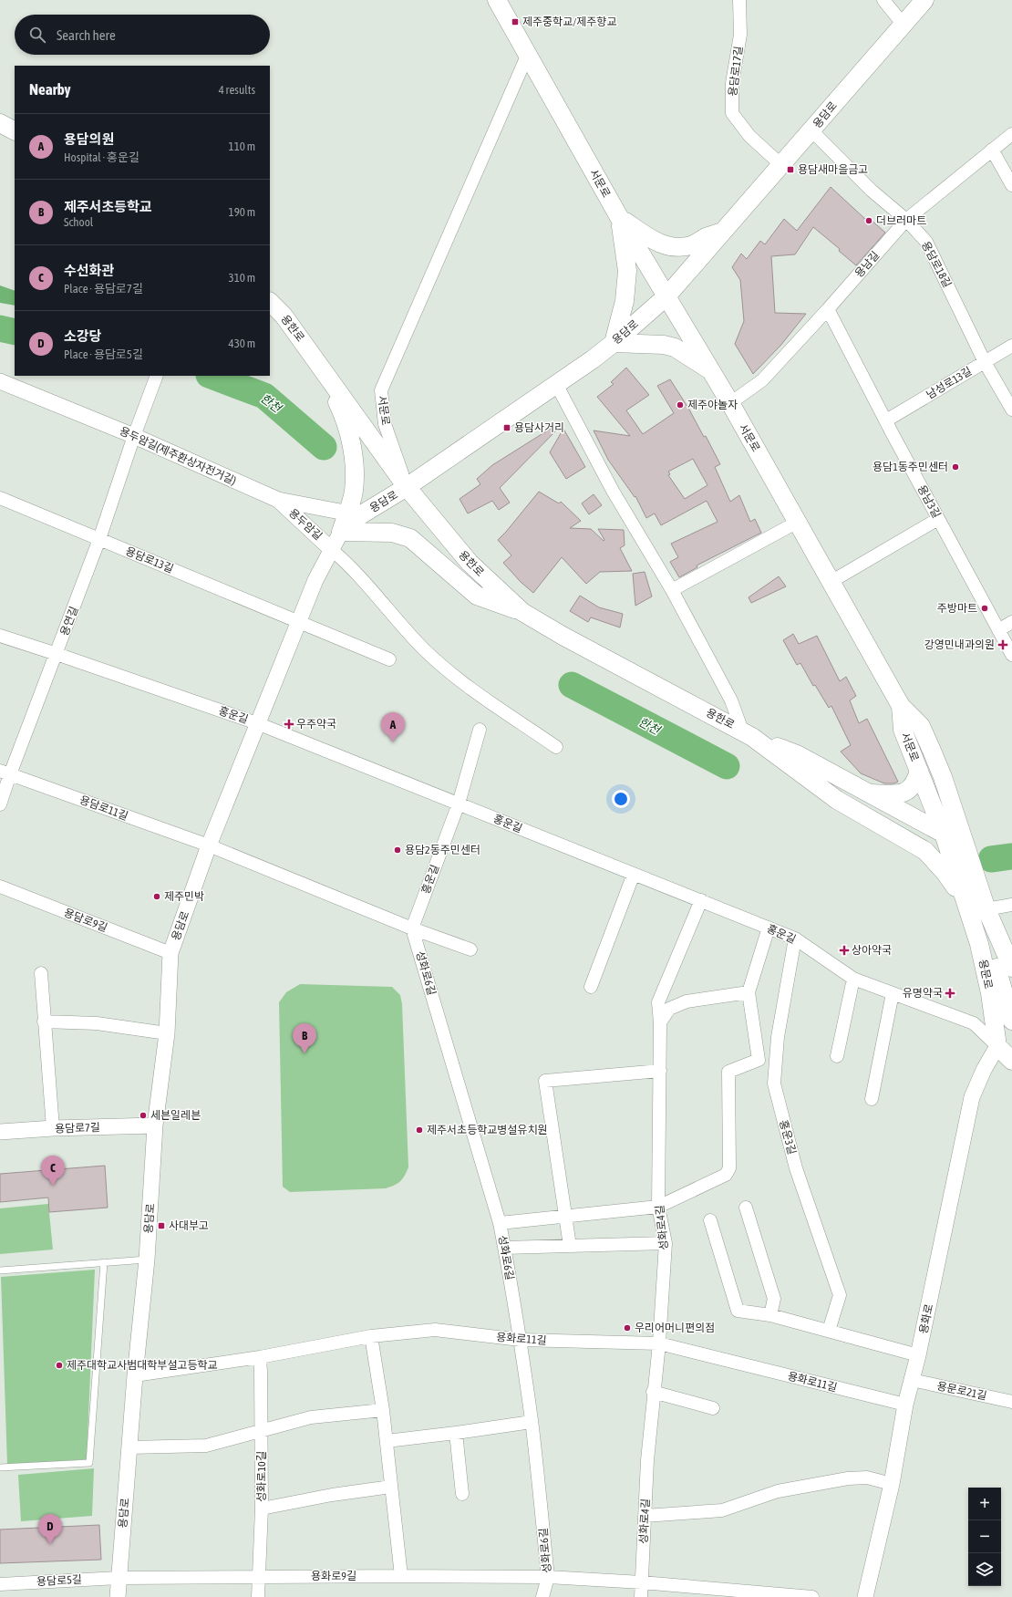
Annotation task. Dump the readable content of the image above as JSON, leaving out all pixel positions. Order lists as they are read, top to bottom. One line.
{"streets":{"main road":["용담로","서문로","용한로","용문로"],"street":["용담로17길","용남길","용담로18길","남성로13길","용두암길(제주환상자전거길)","용남3길","용두암길","용담로13길","용연길","홍운길","용담로11길","흥운길","용담로9길","성화로6길","용담로7길","홍운3길","성화로4길","용화로","용화로11길","용문로21길","성화로10길","용화로9길","용담로5길"]},"crossings":[["용담로17길","용담로"],["용담로","서문로"],["용담로","용담로18길"],["용담로","용한로"],["용담로","용두암길(제주환상자전거길)"],["용담로","용두암길"],["용담로","용담로13길"],["용담로","홍운길"],["용담로","용담로11길"],["용담로","용담로9길"],["용담로","용담로7길"],["용담로","용화로11길"],["용담로","용화로9길"],["용담로","용담로5길"],["서문로","용남길"],["서문로","용한로"],["서문로","용문로"],["용남길","용담로18길"],["용남길","용남3길"],["용담로18길","남성로13길"],["용한로","용문로"],["남성로13길","용남3길"],["용두암길(제주환상자전거길)","용두암길"],["용두암길(제주환상자전거길)","용연길"],["용담로13길","용연길"],["용연길","홍운길"],["용연길","용담로11길"],["홍운길","흥운길"],["홍운길","용문로"],["홍운길","홍운3길"],["홍운길","성화로4길"],["홍운길","용화로"],["흥운길","성화로6길"],["성화로6길","용화로11길"],["성화로6길","용화로9길"],["용문로","용화로"],["성화로4길","용화로11길"],["성화로4길","용화로9길"],["용화로","용화로11길"],["용화로","용문로21길"],["용화로11길","성화로10길"],["성화로10길","용화로9길"],["용화로9길","용담로5길"]],"water":["한천"],"places":{"transit":["제주중학교/제주향교","용담새마을금고","용담사거리","사대부고"],"other":["더브러마트","제주야놀자","용담1동주민센터","주방마트","용담2동주민센터","제주민박","세븐일레븐","제주서초등학교병설유치원","우리어머니편의점","제주대학교사범대학부설고등학교"],"health":["강영민내과의원","우주약국","상아약국","유명약국"]},"page":{"search":"Search here","heading":["Nearby","4 results"],"list":[{"mark":"A","name":"용담의원","note":"Hospital · 홍운길","value":"110 m"},{"mark":"B","name":"제주서초등학교","note":"School","value":"190 m"},{"mark":"C","name":"수선화관","note":"Place · 용담로7길","value":"310 m"},{"mark":"D","name":"소강당","note":"Place · 용담로5길","value":"430 m"}],"pins":["A","B","C","D"],"map_buttons":["+","−"]}}
